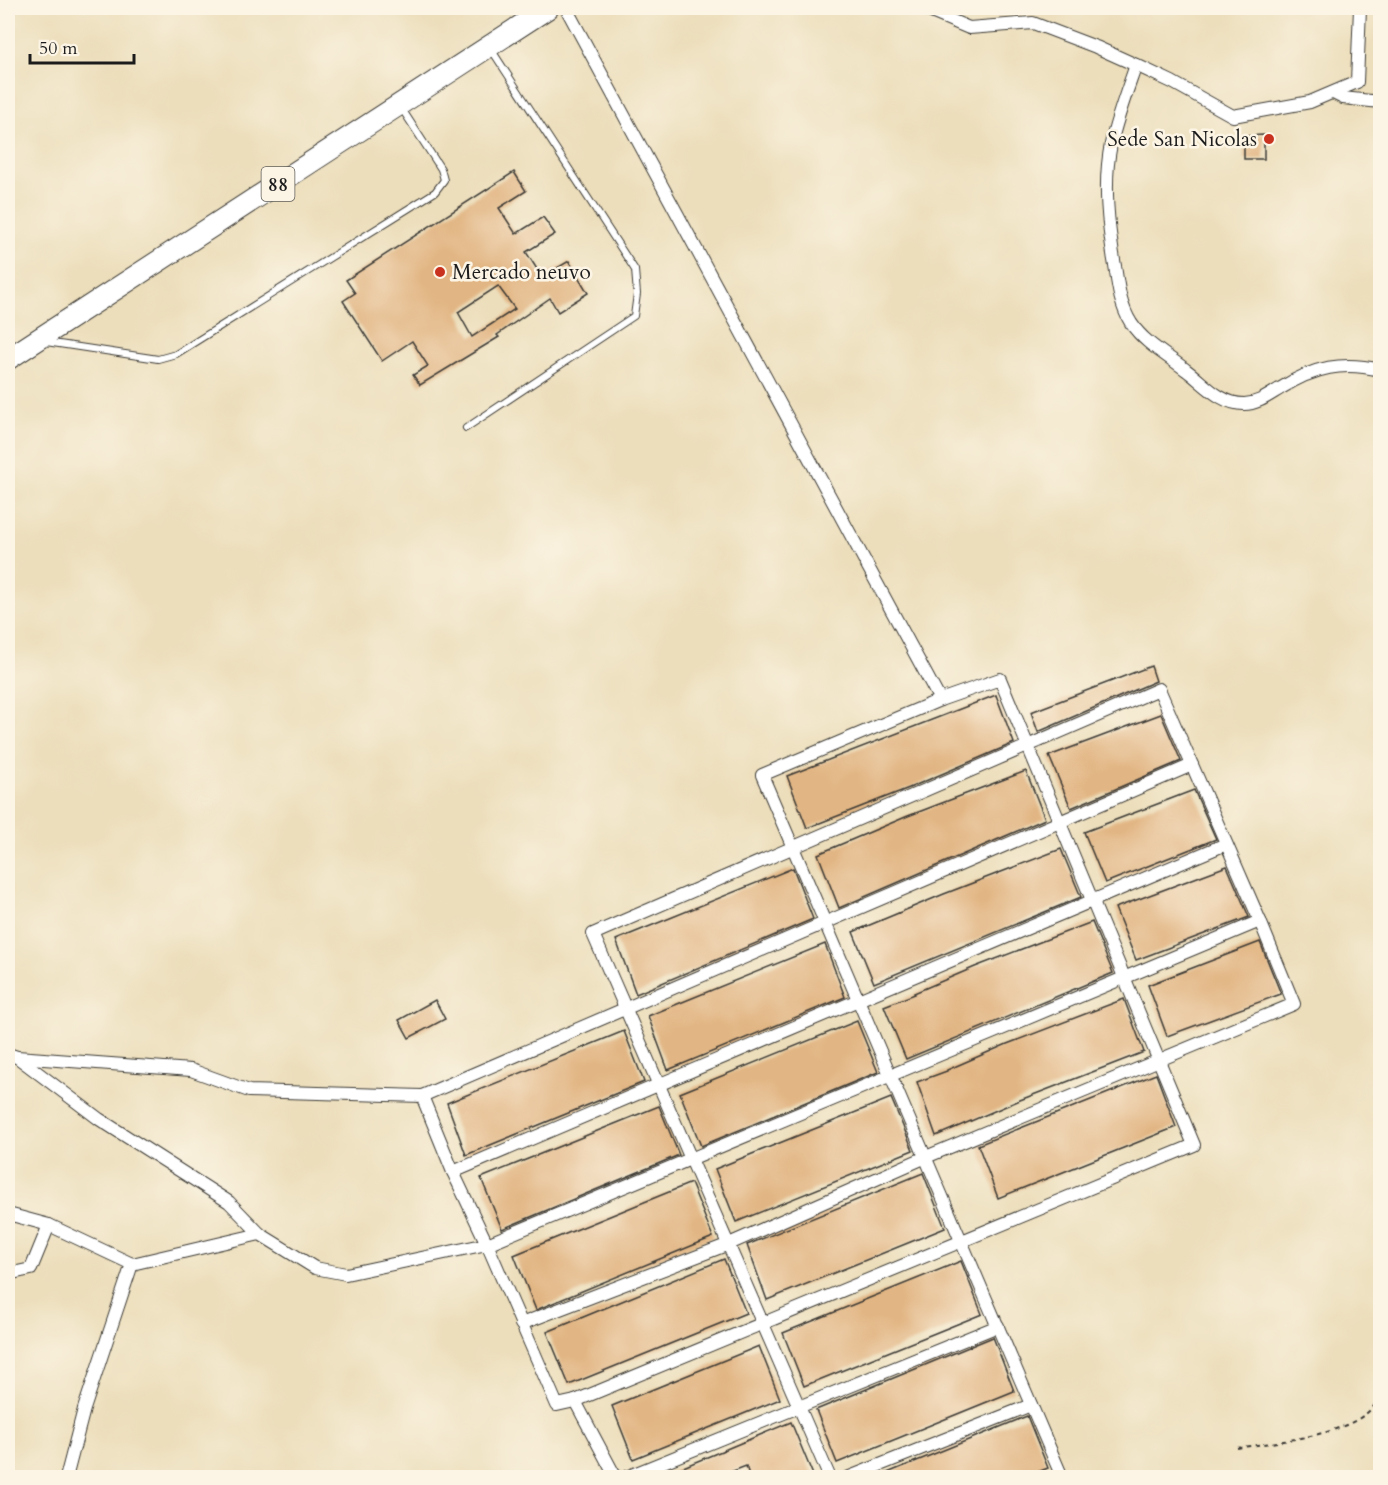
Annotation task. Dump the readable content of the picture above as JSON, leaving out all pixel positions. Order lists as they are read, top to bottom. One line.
{"streets":{"highway":["88"]},"places":["Sede San Nicolas","Mercado neuvo"],"scale_bar":"50 m"}
